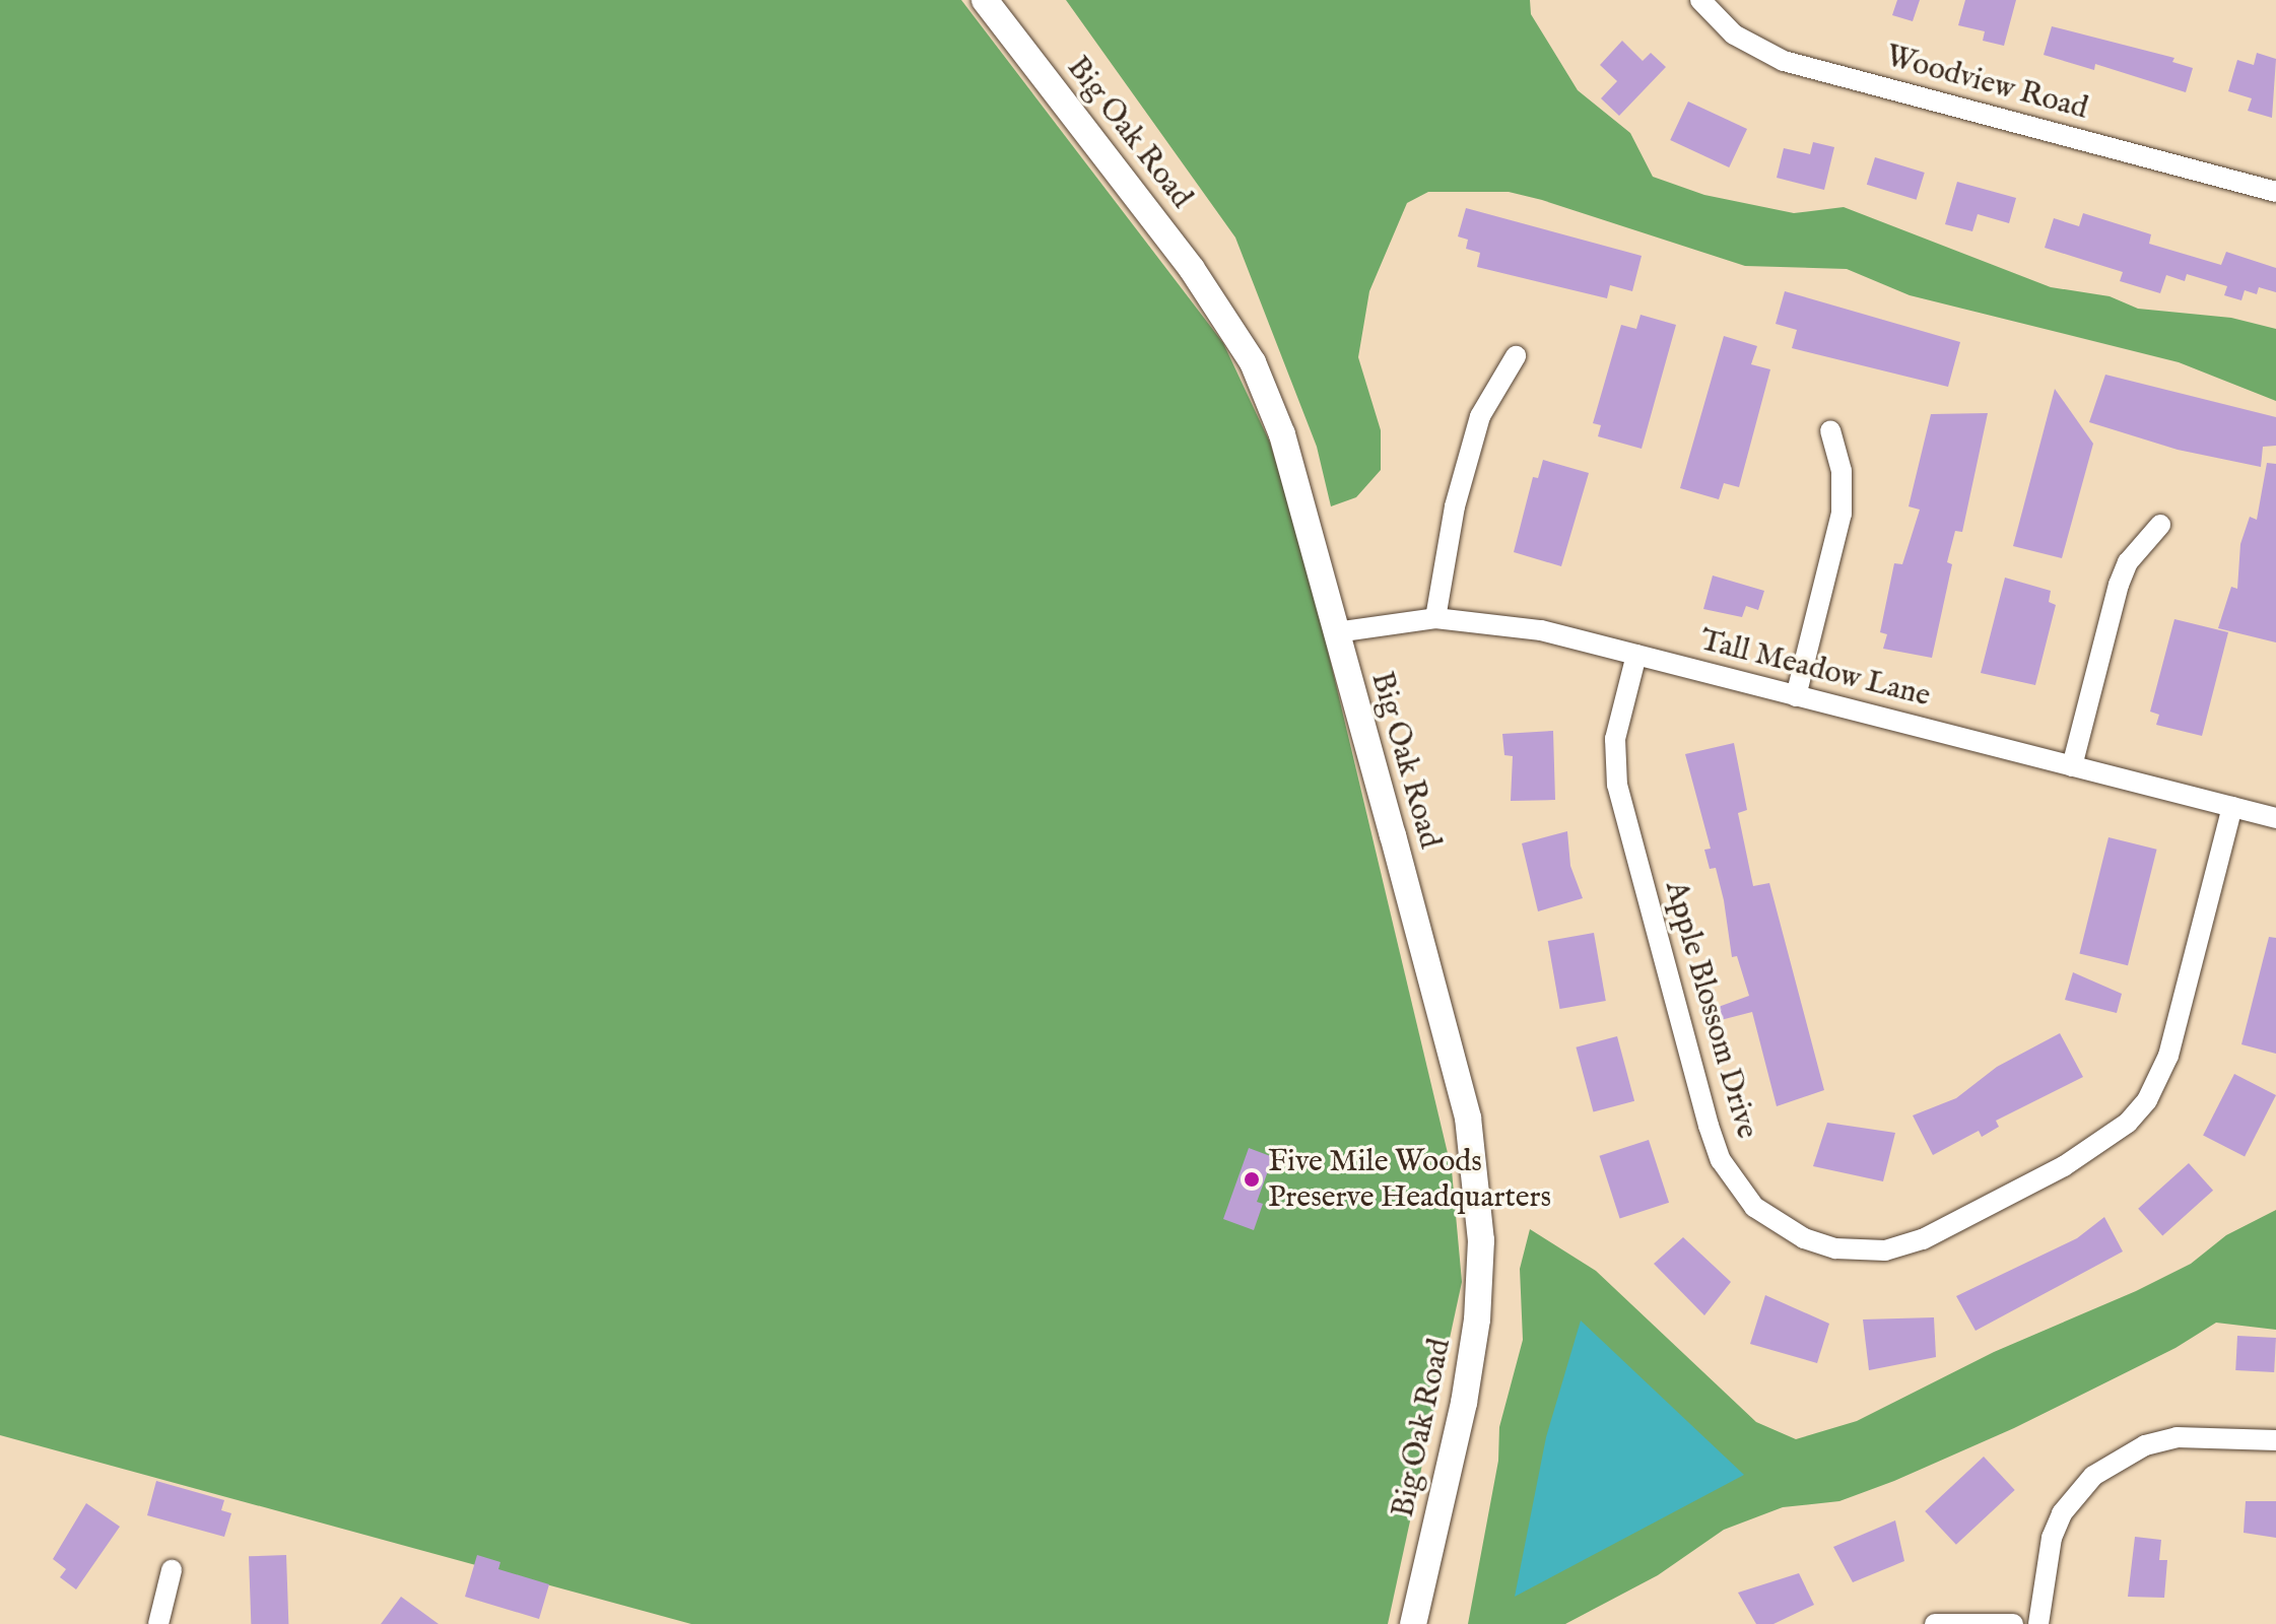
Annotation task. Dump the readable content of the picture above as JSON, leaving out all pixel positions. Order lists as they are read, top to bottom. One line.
{"streets":{"street":["Woodview Road","Big Oak Road","Tall Meadow Lane","Apple Blossom Drive"]},"crossings":[["Big Oak Road","Tall Meadow Lane"],["Tall Meadow Lane","Apple Blossom Drive"]],"places":["Five Mile Woods Preserve Headquarters"]}
